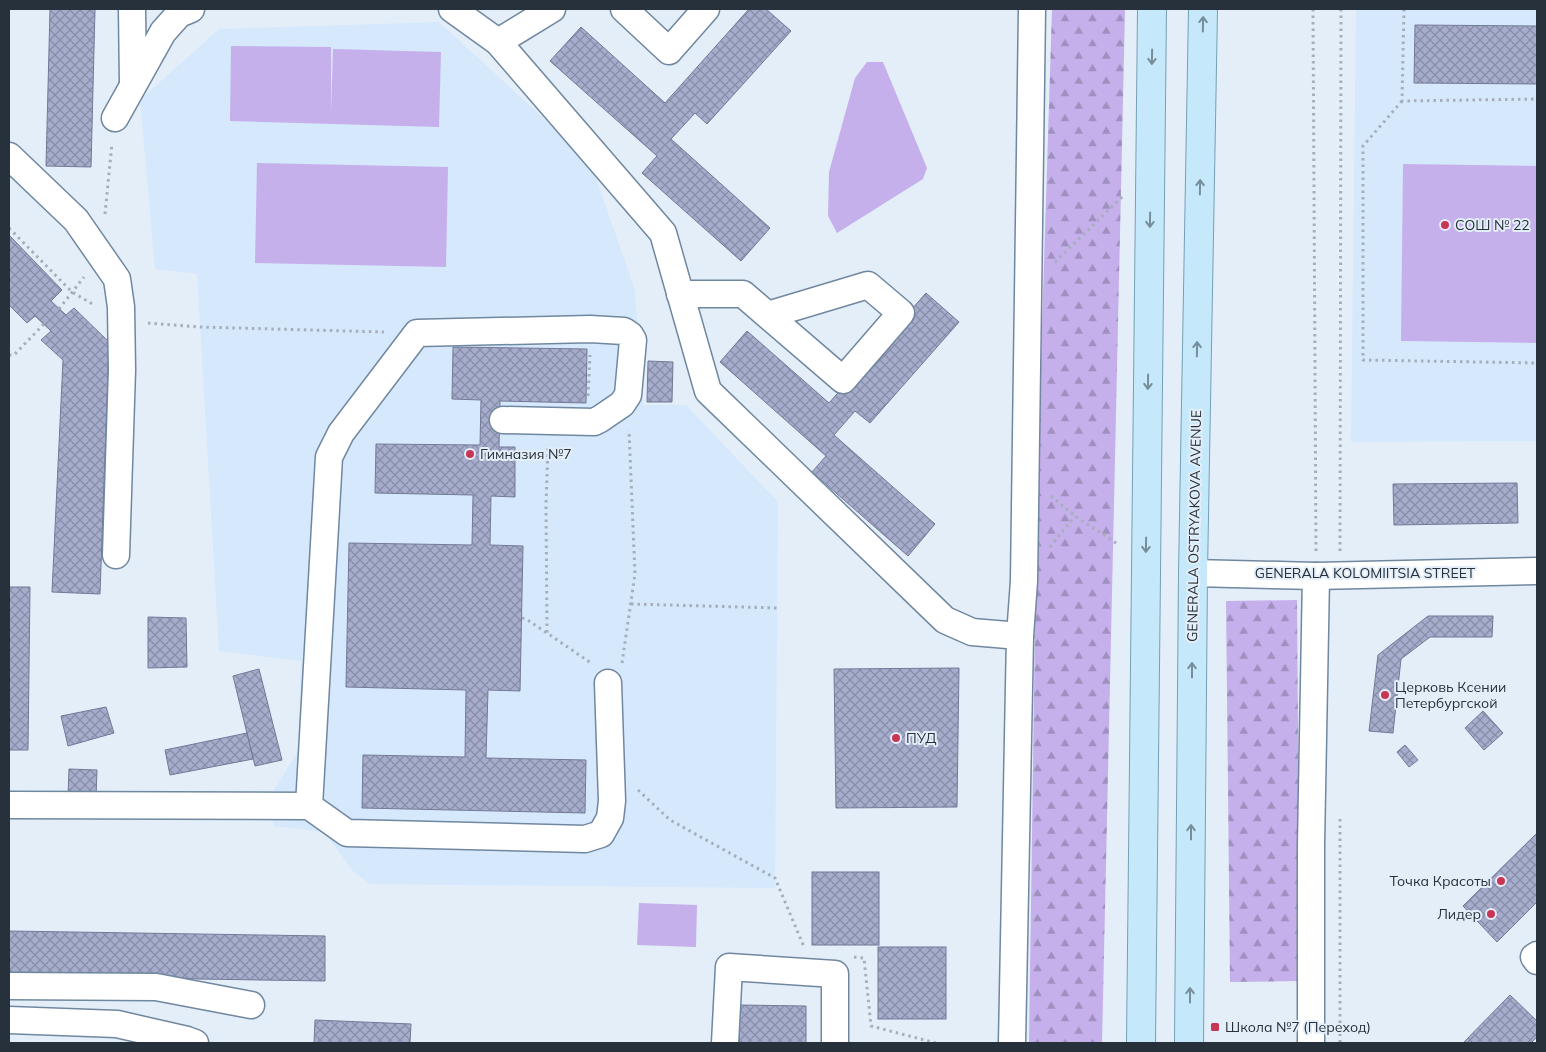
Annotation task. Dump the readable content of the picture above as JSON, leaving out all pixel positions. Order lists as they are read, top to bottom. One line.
{"streets":{"main road":["GENERALA OSTRYAKOVA AVENUE"],"street":["GENERALA KOLOMIITSIA STREET"]},"crossings":[["GENERALA OSTRYAKOVA AVENUE","GENERALA KOLOMIITSIA STREET"]],"places":{"other":["СОШ № 22","Гимназия №7","Церковь Ксении Петербургской","ПУД","Точка Красоты","Лидер"],"transit":["Школа №7 (Переход)"]}}
